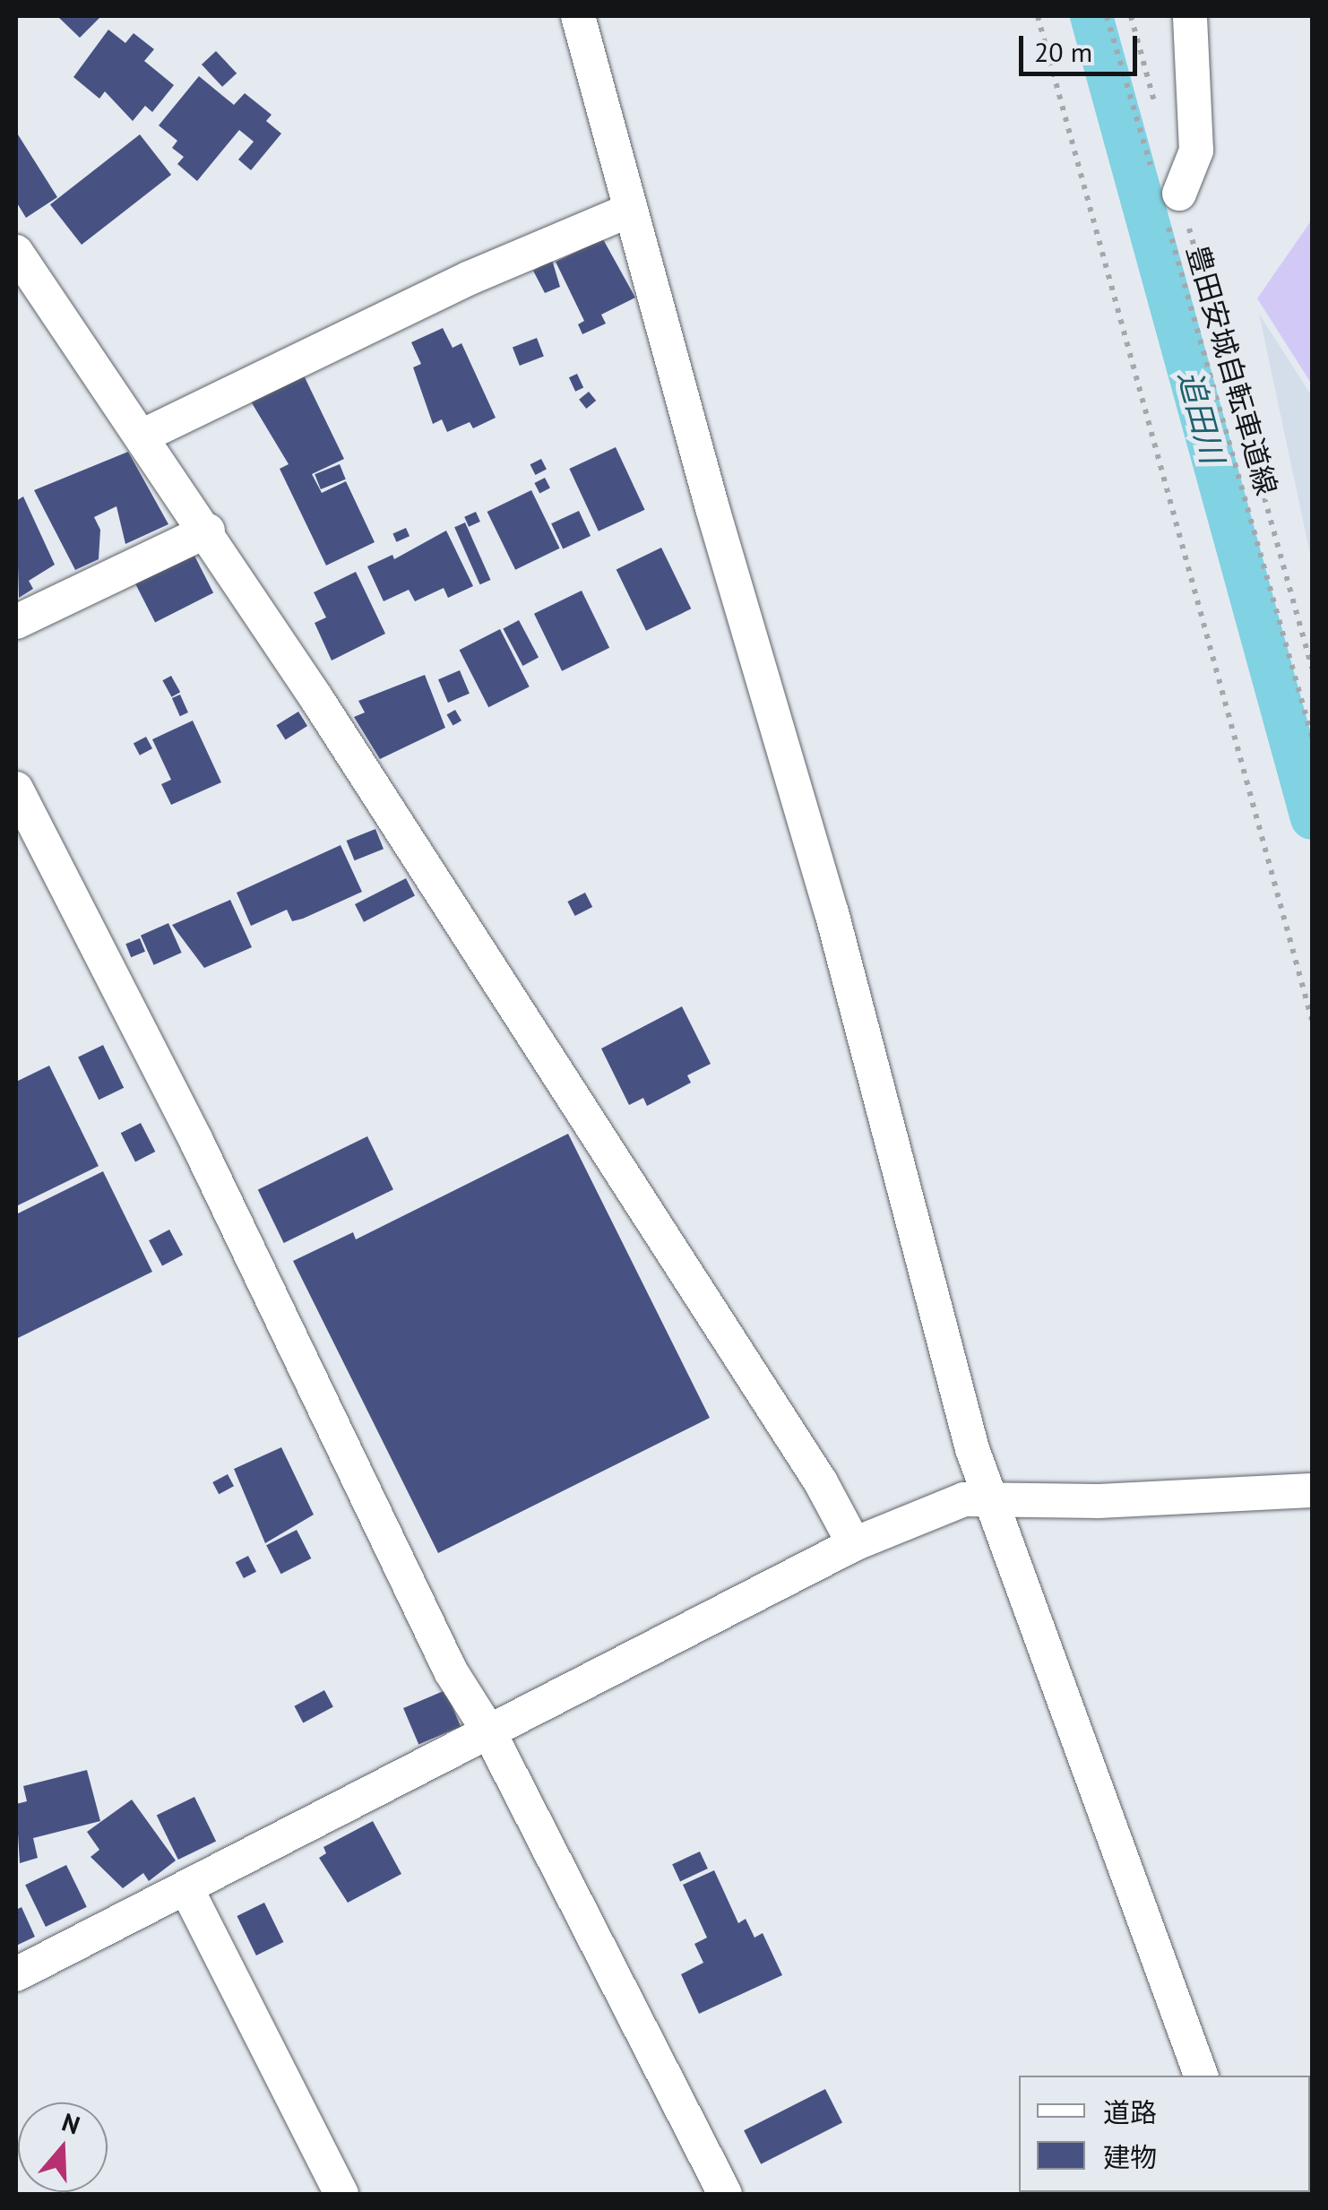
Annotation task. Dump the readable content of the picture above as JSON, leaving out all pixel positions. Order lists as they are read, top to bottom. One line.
{"streets":{"path":["豊田安城自転車道線"]},"water":["追田川"],"legend":["道路","建物"],"scale_bar":"20 m","north":"top"}
